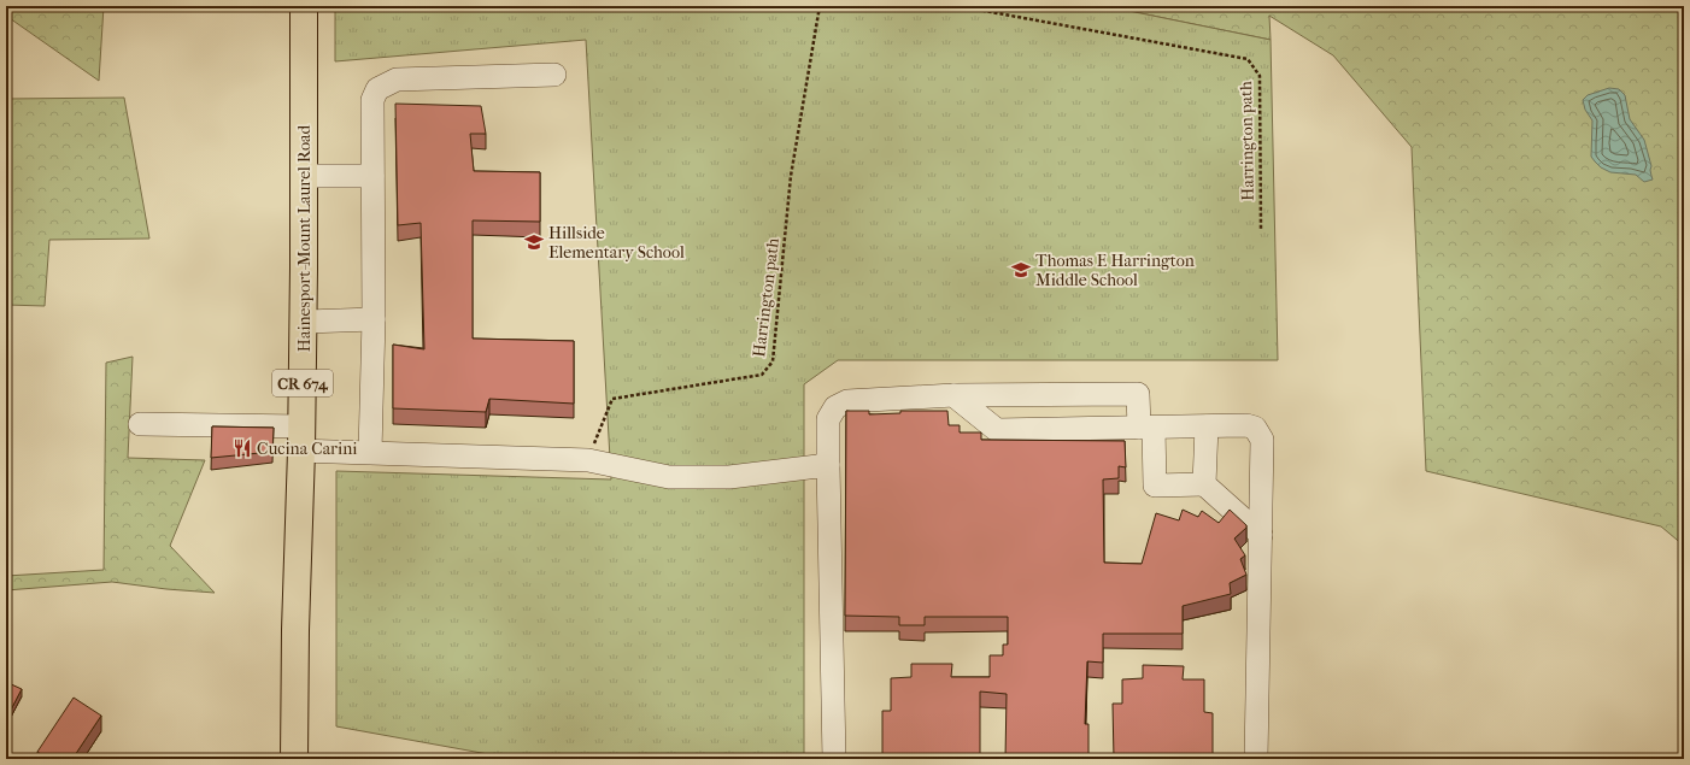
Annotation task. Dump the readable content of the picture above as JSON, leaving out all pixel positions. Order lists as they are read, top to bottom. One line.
{"streets":{"main road":["Hainesport-Mount Laurel Road","CR 674"],"path":["Harrington path"]},"places":{"school or university":["Hillside Elementary School","Thomas E Harrington Middle School"],"restaurant":["Cucina Carini"]}}
